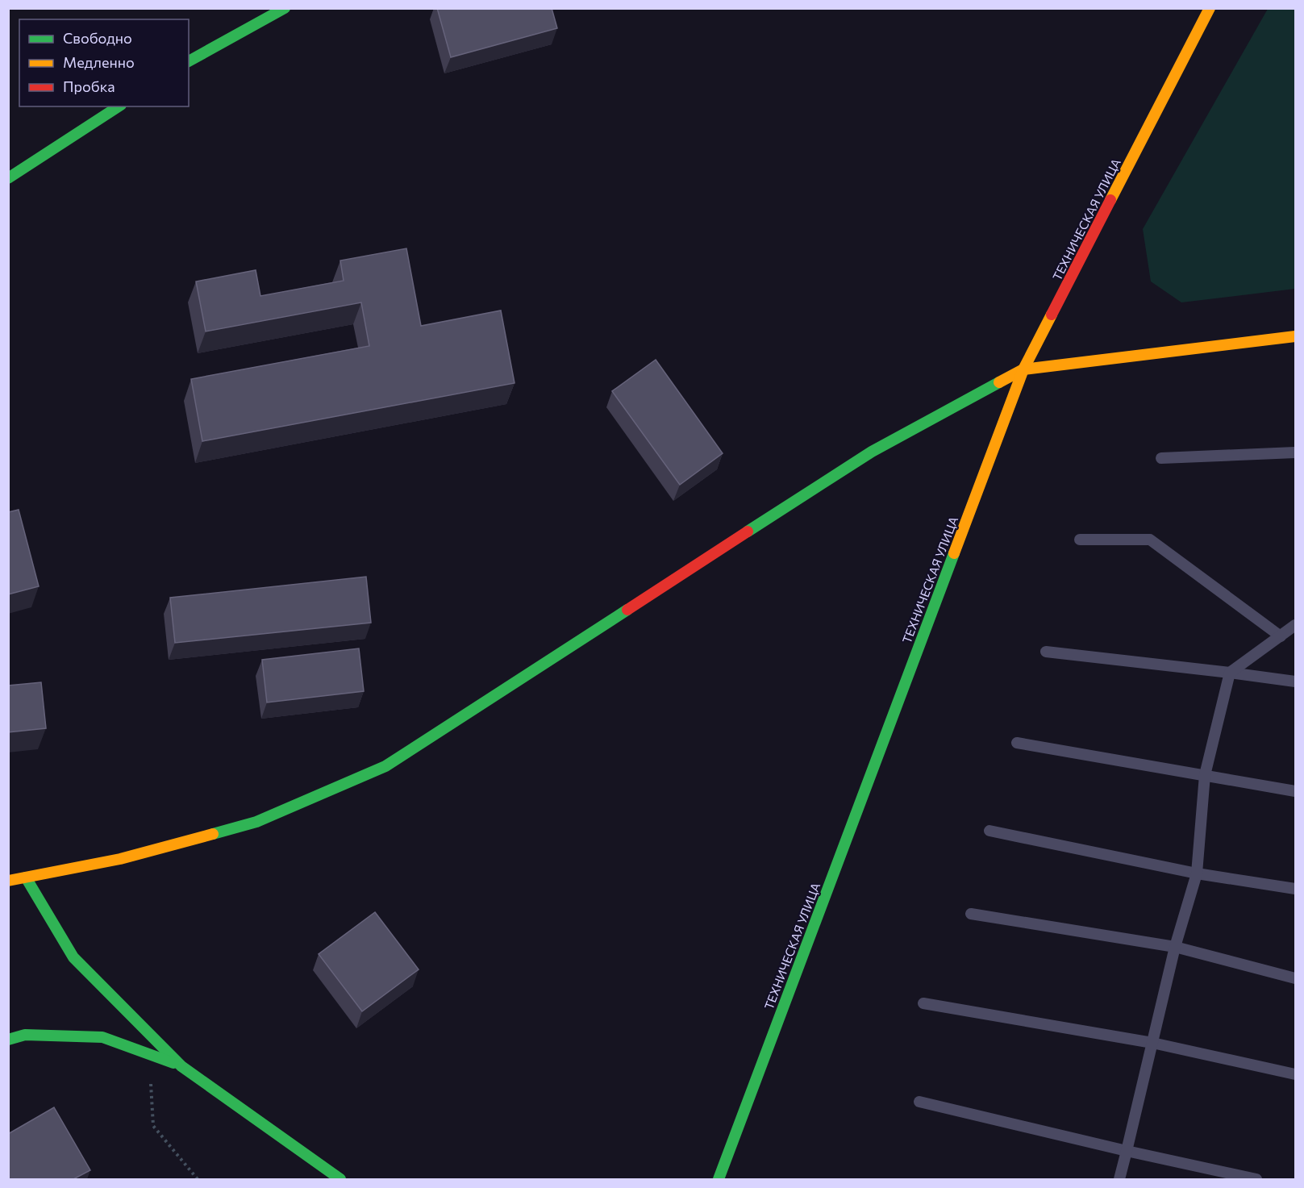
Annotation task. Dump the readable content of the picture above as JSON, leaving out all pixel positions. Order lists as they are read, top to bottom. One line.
{"streets":{"street":["ТЕХНИЧЕСКАЯ УЛИЦА"]},"legend":["Свободно","Медленно","Пробка"]}
